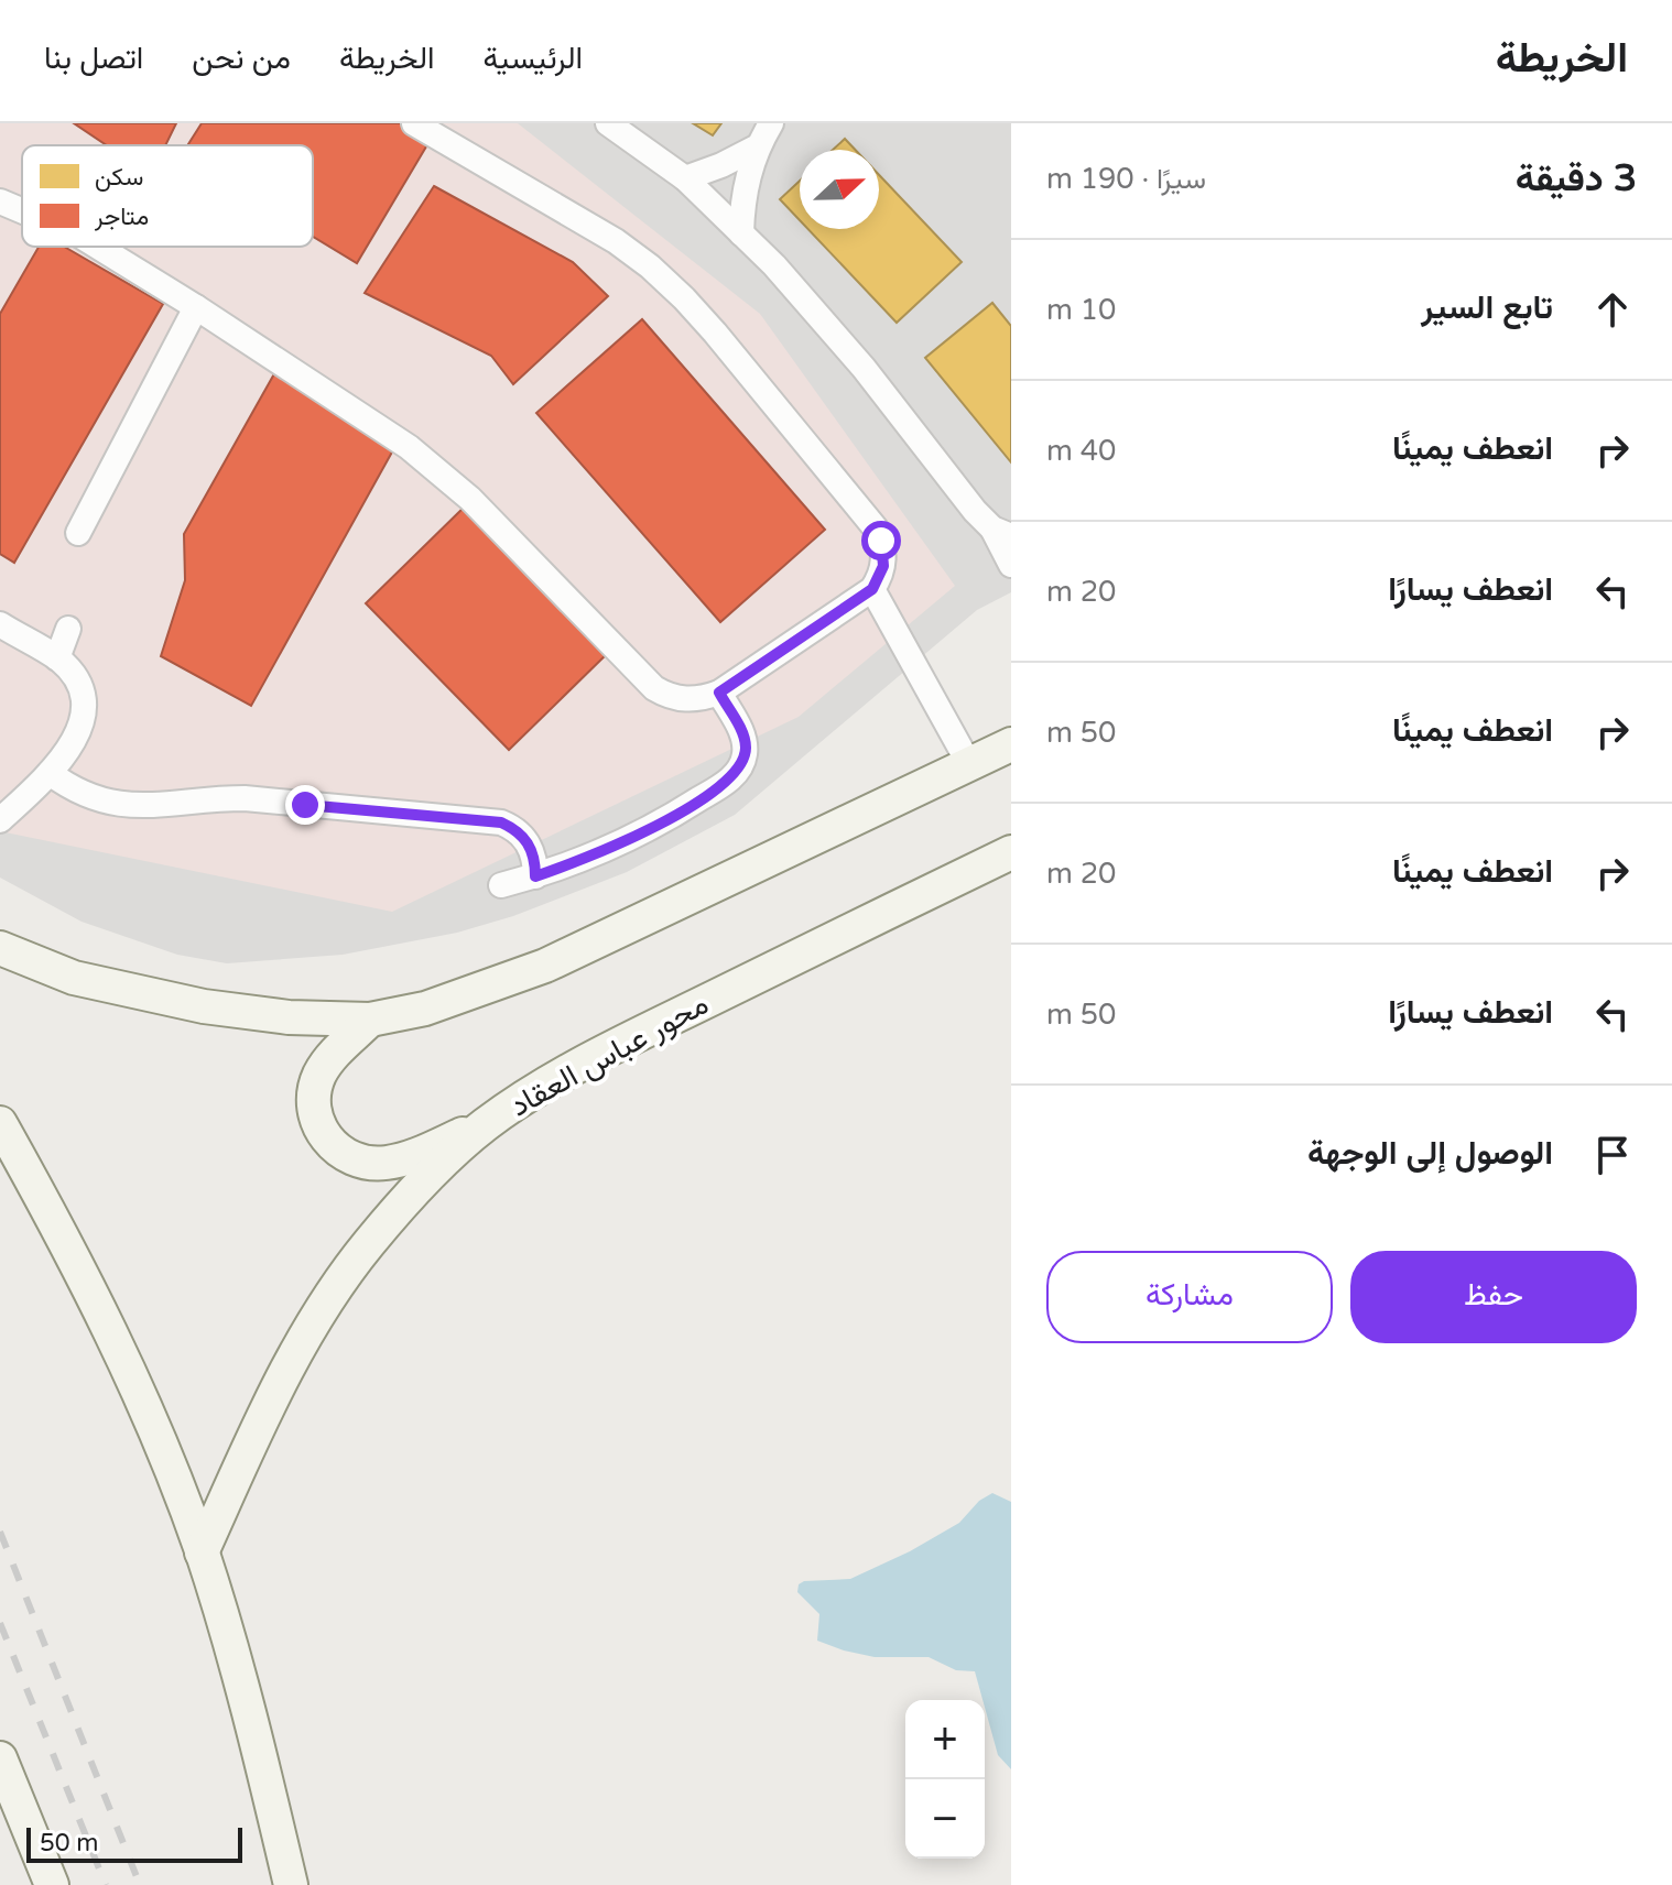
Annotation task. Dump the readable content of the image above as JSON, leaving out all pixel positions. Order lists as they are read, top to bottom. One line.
{"streets":{"main road":["محور عباس العقاد"]},"legend":["سكن","متاجر"],"scale_bar":"50 m","north":"right","page":{"header":"الخريطة","nav":["الرئيسية","الخريطة","من نحن","اتصل بنا"],"heading":["3 دقيقة","سيرًا · 190 m"],"list":[["تابع السير","10 m"],["انعطف يمينًا","40 m"],["انعطف يسارًا","20 m"],["انعطف يمينًا","50 m"],["انعطف يمينًا","20 m"],["انعطف يسارًا","50 m"],"الوصول إلى الوجهة"],"buttons":["حفظ","مشاركة"],"map_buttons":["+","−"],"scale":"50 m"}}
